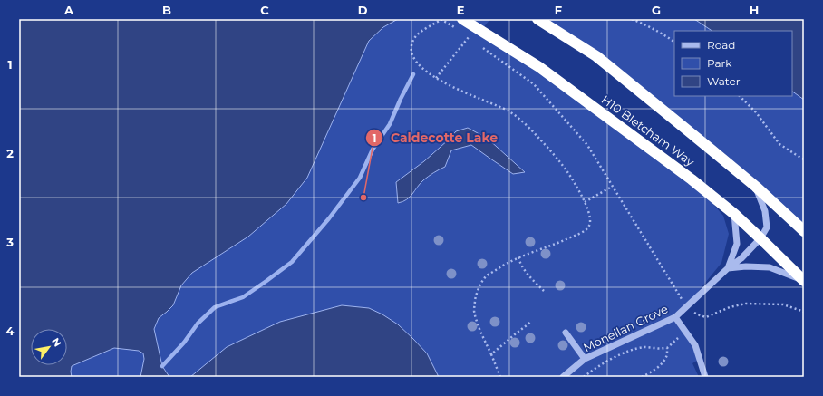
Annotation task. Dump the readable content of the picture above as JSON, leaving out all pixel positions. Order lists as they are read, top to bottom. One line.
{"streets":{"highway":["H10 Bletcham Way"],"street":["Monellan Grove"]},"crossings":[["H10 Bletcham Way","Monellan Grove"]],"places":["Caldecotte Lake"],"legend":["Road","Park","Water"],"north":"top right","grid":{"columns":["A","B","C","D","E","F","G","H"],"rows":["1","2","3","4"]}}
